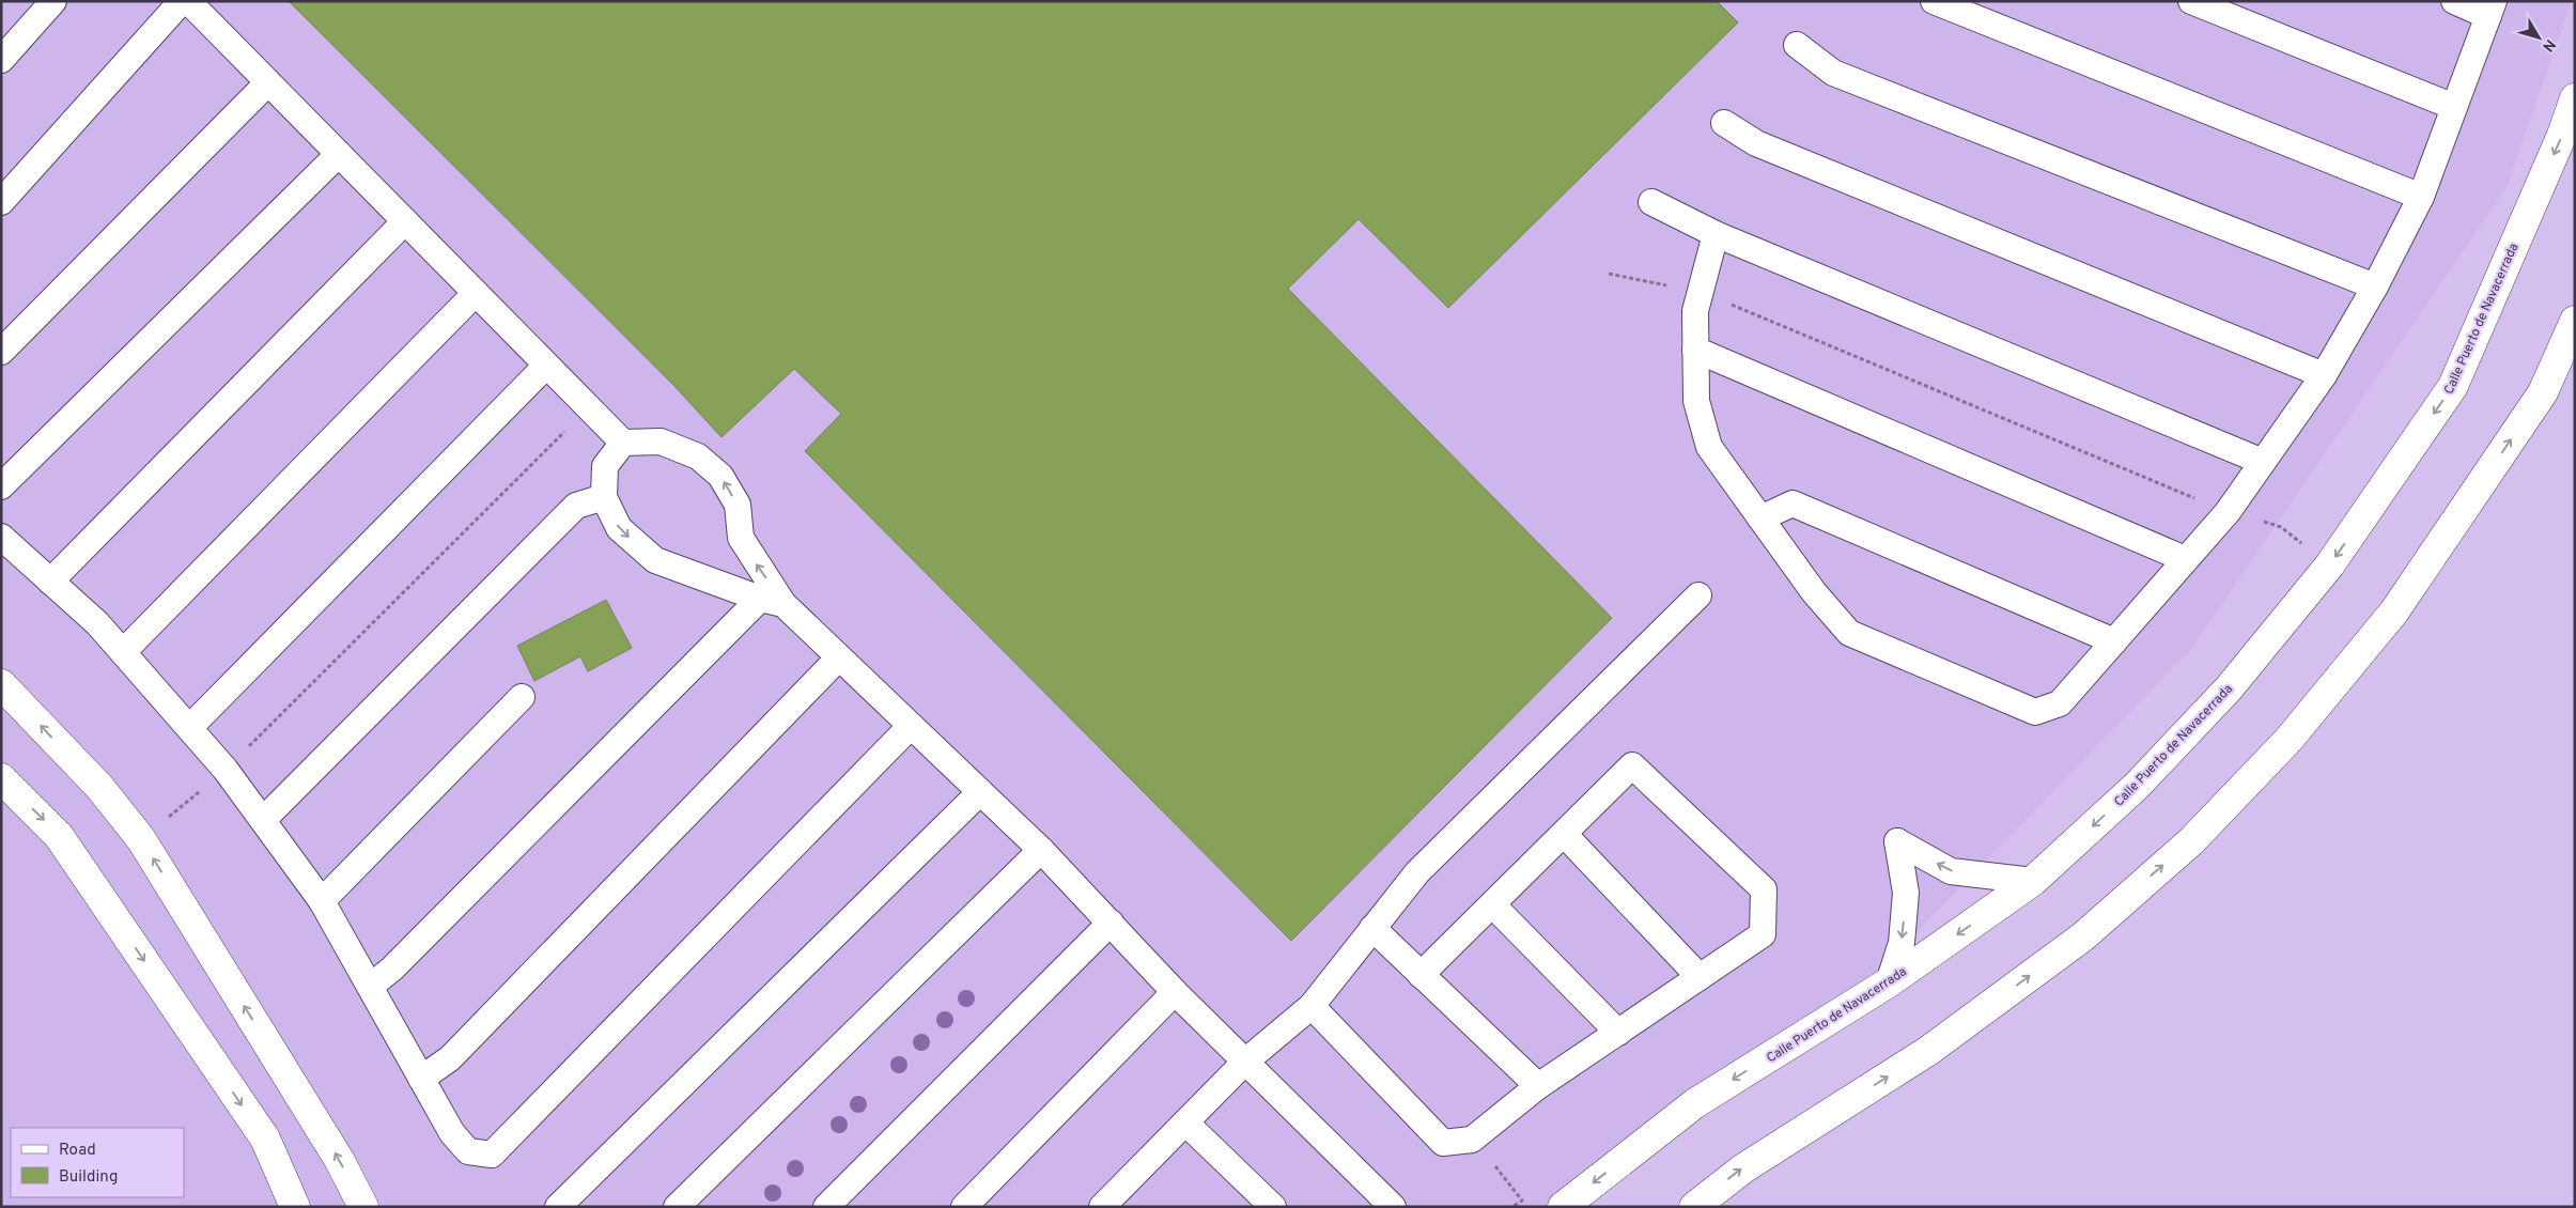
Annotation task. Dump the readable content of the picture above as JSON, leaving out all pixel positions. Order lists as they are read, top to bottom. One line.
{"streets":{"street":["Calle Puerto de Navacerrada"]},"legend":["Road","Building"],"north":"bottom right"}
